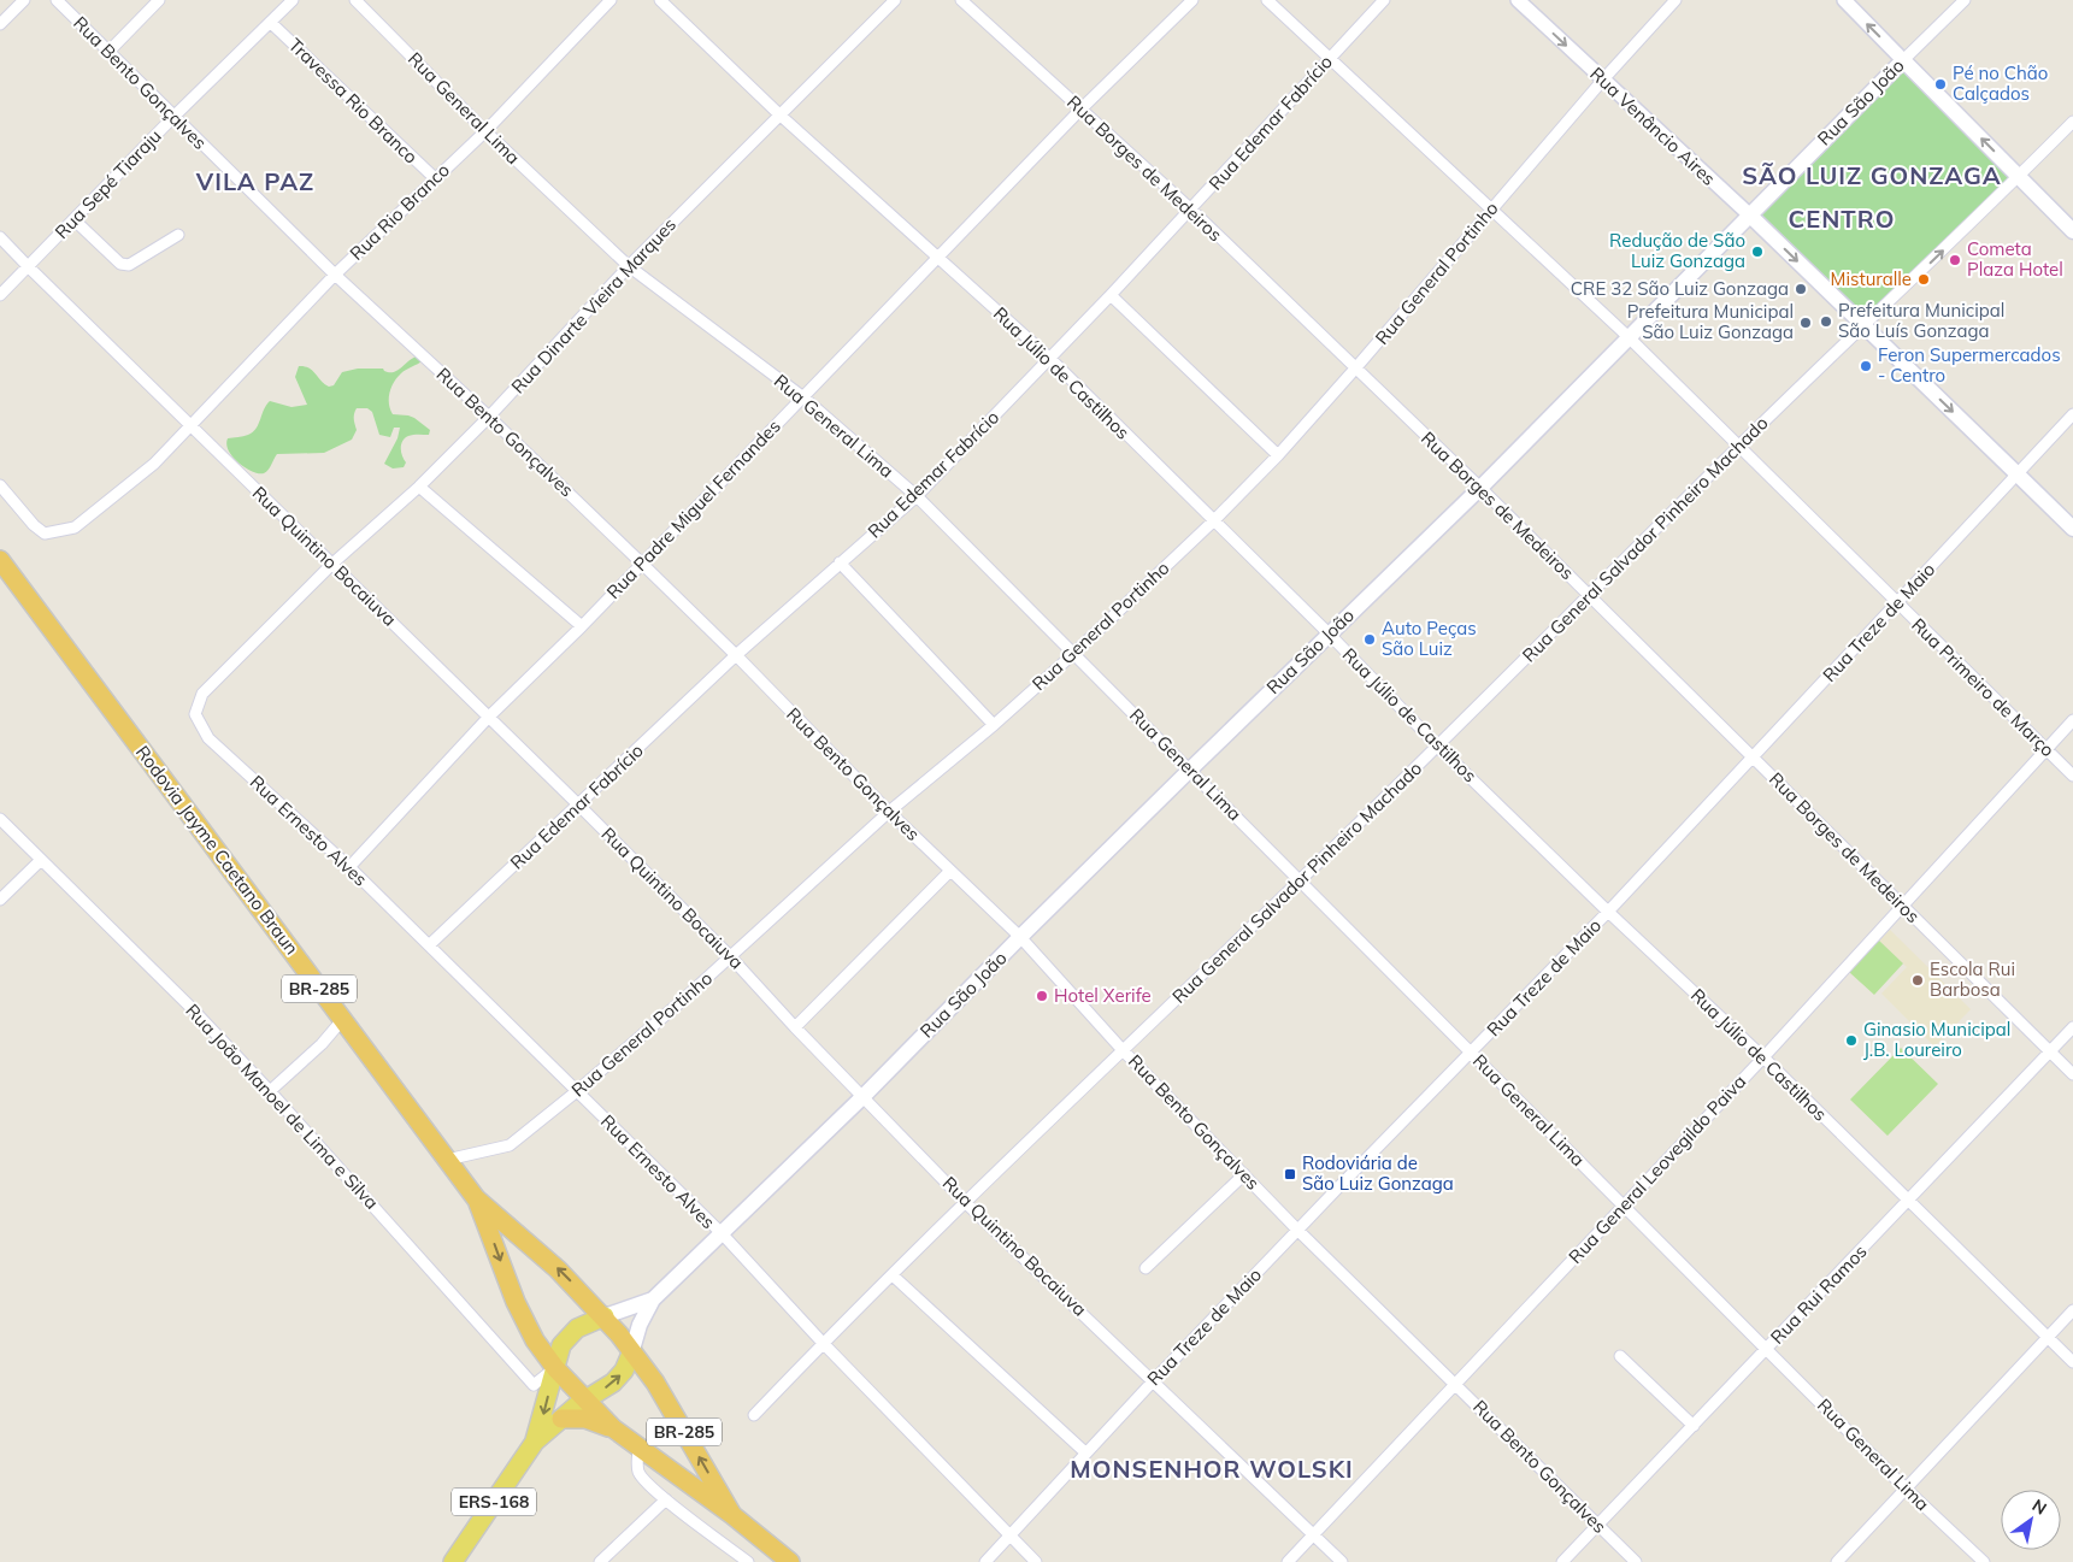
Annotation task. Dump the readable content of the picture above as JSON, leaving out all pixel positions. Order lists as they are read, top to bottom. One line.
{"streets":{"highway":["Rodovia Jayme Caetano Braun","BR-285"],"main road":["Rua São João","Rua Venâncio Aires","ERS-168"],"street":["Rua Bento Gonçalves","Travessa Rio Branco","Rua General Lima","Rua Edemar Fabrício","Rua Borges de Medeiros","Rua Sepé Tiaraju","Rua Rio Branco","Rua General Portinho","Rua Dinarte Vieira Marques","Rua Júlio de Castilhos","Rua Padre Miguel Fernandes","Rua General Salvador Pinheiro Machado","Rua Quintino Bocaiuva","Rua Treze de Maio","Rua Primeiro de Março","Rua Ernesto Alves","Rua João Manoel de Lima e Silva","Rua General Leovegildo Paiva","Rua Rui Ramos"]},"crossings":[["Rua Bento Gonçalves","Rua São João"],["Rua Bento Gonçalves","Rua Edemar Fabrício"],["Rua Bento Gonçalves","Rua Sepé Tiaraju"],["Rua Bento Gonçalves","Rua Rio Branco"],["Rua Bento Gonçalves","Rua General Portinho"],["Rua Bento Gonçalves","Rua Dinarte Vieira Marques"],["Rua Bento Gonçalves","Rua Padre Miguel Fernandes"],["Rua Bento Gonçalves","Rua General Salvador Pinheiro Machado"],["Rua Bento Gonçalves","Rua Treze de Maio"],["Rua Bento Gonçalves","Rua General Leovegildo Paiva"],["Rua Bento Gonçalves","Rua Rui Ramos"],["Travessa Rio Branco","Rua Sepé Tiaraju"],["Travessa Rio Branco","Rua Rio Branco"],["Rua São João","Rua General Lima"],["Rua São João","Rua Venâncio Aires"],["Rua São João","Rua Borges de Medeiros"],["Rua São João","Rua Júlio de Castilhos"],["Rua São João","Rua Quintino Bocaiuva"],["Rua São João","Rua Primeiro de Março"],["Rua São João","Rua Ernesto Alves"],["Rua São João","Rodovia Jayme Caetano Braun"],["Rua São João","BR-285"],["Rua São João","Rua João Manoel de Lima e Silva"],["Rua São João","ERS-168"],["Rua General Lima","Rua Edemar Fabrício"],["Rua General Lima","Rua Rio Branco"],["Rua General Lima","Rua General Portinho"],["Rua General Lima","Rua Dinarte Vieira Marques"],["Rua General Lima","Rua Padre Miguel Fernandes"],["Rua General Lima","Rua General Salvador Pinheiro Machado"],["Rua General Lima","Rua Treze de Maio"],["Rua General Lima","Rua General Leovegildo Paiva"],["Rua General Lima","Rua Rui Ramos"],["Rua Edemar Fabrício","Rua Borges de Medeiros"],["Rua Edemar Fabrício","Rua Júlio de Castilhos"],["Rua Edemar Fabrício","Rua Quintino Bocaiuva"],["Rua Edemar Fabrício","Rua Primeiro de Março"],["Rua Edemar Fabrício","Rua Ernesto Alves"],["Rua Venâncio Aires","Rua General Portinho"],["Rua Venâncio Aires","Rua General Salvador Pinheiro Machado"],["Rua Venâncio Aires","Rua Treze de Maio"],["Rua Borges de Medeiros","Rua General Portinho"],["Rua Borges de Medeiros","Rua Padre Miguel Fernandes"],["Rua Borges de Medeiros","Rua General Salvador Pinheiro Machado"],["Rua Borges de Medeiros","Rua Treze de Maio"],["Rua Borges de Medeiros","Rua General Leovegildo Paiva"],["Rua Borges de Medeiros","Rua Rui Ramos"],["Rua Sepé Tiaraju","Rua Quintino Bocaiuva"],["Rua Rio Branco","Rua Quintino Bocaiuva"],["Rua General Portinho","Rua Júlio de Castilhos"],["Rua General Portinho","Rua Quintino Bocaiuva"],["Rua General Portinho","Rua Primeiro de Março"],["Rua General Portinho","Rua Ernesto Alves"],["Rua General Portinho","Rodovia Jayme Caetano Braun"],["Rua Dinarte Vieira Marques","Rua Júlio de Castilhos"],["Rua Dinarte Vieira Marques","Rua Quintino Bocaiuva"],["Rua Dinarte Vieira Marques","Rua Ernesto Alves"],["Rua Júlio de Castilhos","Rua Padre Miguel Fernandes"],["Rua Júlio de Castilhos","Rua General Salvador Pinheiro Machado"],["Rua Júlio de Castilhos","Rua Treze de Maio"],["Rua Júlio de Castilhos","Rua General Leovegildo Paiva"],["Rua Júlio de Castilhos","Rua Rui Ramos"],["Rua Padre Miguel Fernandes","Rua Quintino Bocaiuva"],["Rua Padre Miguel Fernandes","Rua Ernesto Alves"],["Rua General Salvador Pinheiro Machado","Rua Quintino Bocaiuva"],["Rua General Salvador Pinheiro Machado","Rua Primeiro de Março"],["Rua General Salvador Pinheiro Machado","Rua Ernesto Alves"],["Rua Quintino Bocaiuva","Rua Treze de Maio"],["Rua Quintino Bocaiuva","Rua General Leovegildo Paiva"],["Rua Treze de Maio","Rua Primeiro de Março"],["Rua Treze de Maio","Rua Ernesto Alves"],["Rua Primeiro de Março","Rua General Leovegildo Paiva"],["Rodovia Jayme Caetano Braun","BR-285"],["Rodovia Jayme Caetano Braun","Rua João Manoel de Lima e Silva"],["Rodovia Jayme Caetano Braun","ERS-168"],["BR-285","Rua João Manoel de Lima e Silva"],["BR-285","ERS-168"],["Rua João Manoel de Lima e Silva","ERS-168"]],"one_way":["Rua Venâncio Aires"],"districts":["SÃO LUIZ GONZAGA","VILA PAZ","CENTRO","MONSENHOR WOLSKI"],"places":{"other":["Pé no Chão Calçados","Redução de São Luiz Gonzaga","Cometa Plaza Hotel","Misturalle","CRE 32 São Luiz Gonzaga","Prefeitura Municipal São Luís Gonzaga","Prefeitura Municipal São Luiz Gonzaga","Feron Supermercados - Centro","Auto Peças São Luiz","Escola Rui Barbosa","Hotel Xerife","Ginasio Municipal J.B. Loureiro"],"transit":["Rodoviária de São Luiz Gonzaga"]},"north":"top right"}
